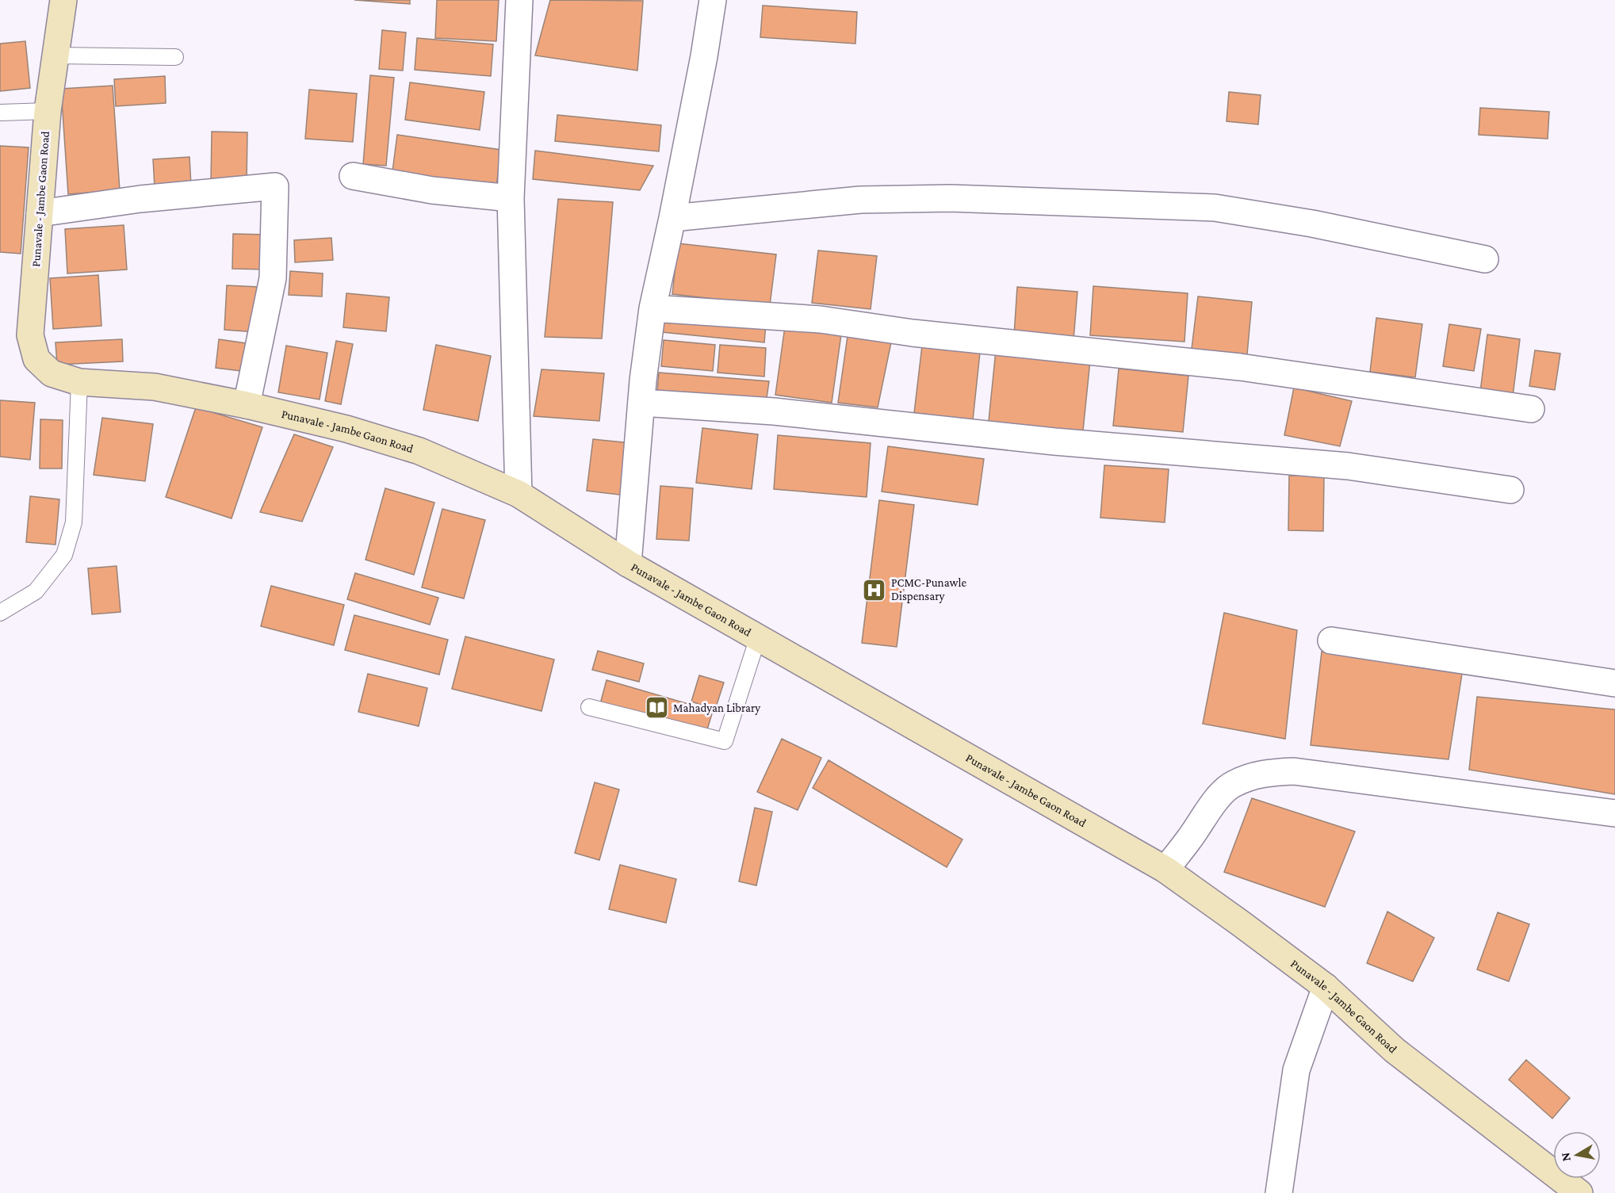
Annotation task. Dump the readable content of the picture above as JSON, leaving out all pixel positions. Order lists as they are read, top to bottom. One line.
{"streets":{"street":["Punavale - Jambe Gaon Road"]},"places":{"hospital":["PCMC-Punawle Dispensary"],"library":["Mahadyan Library"]},"north":"left"}
